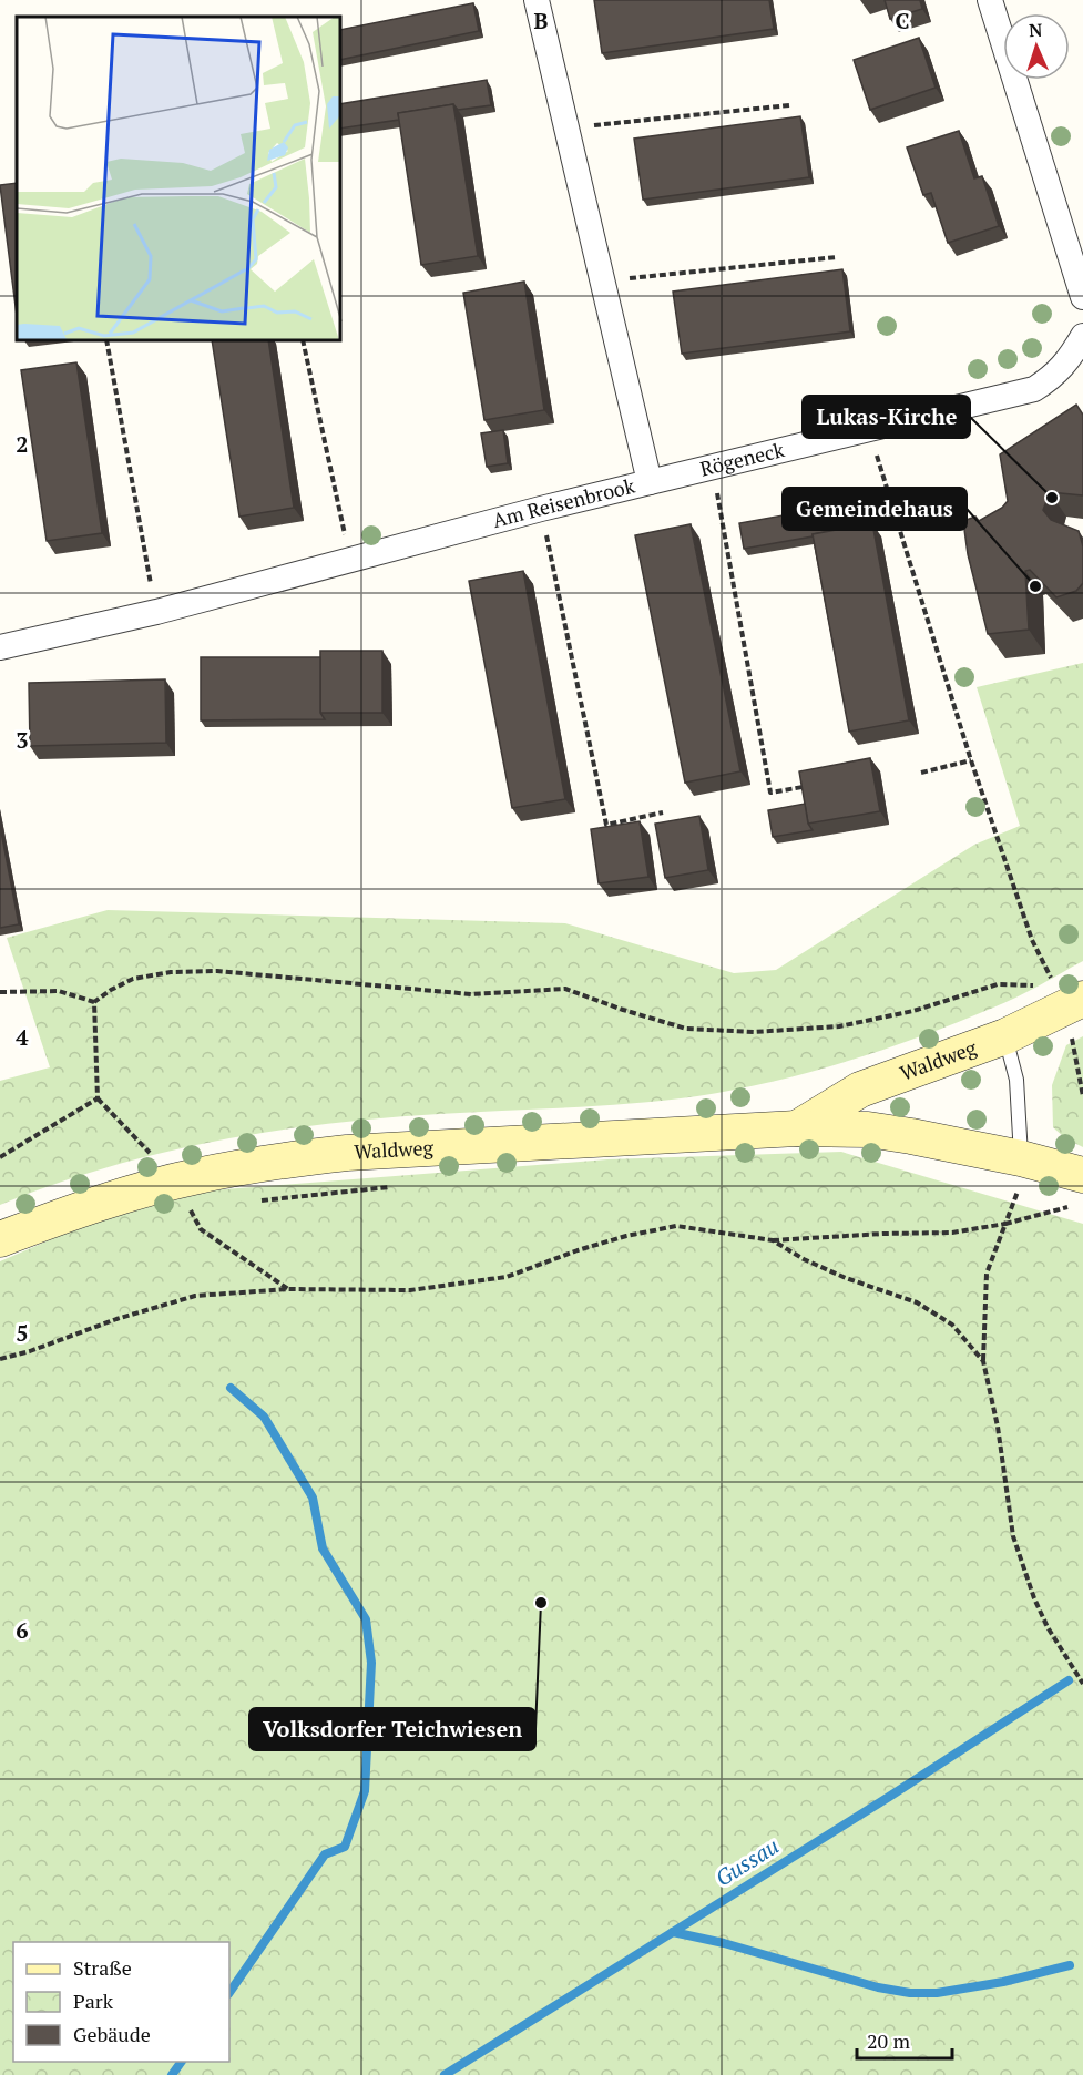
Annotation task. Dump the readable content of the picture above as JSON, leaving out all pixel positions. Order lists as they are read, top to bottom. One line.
{"streets":{"main road":["Waldweg"],"street":["Rögeneck","Am Reisenbrook"]},"crossings":[["Rögeneck","Am Reisenbrook"]],"water":["Gussau"],"places":["Lukas-Kirche","Gemeindehaus","Volksdorfer Teichwiesen"],"legend":["Straße","Park","Gebäude"],"scale_bar":"20 m","north":"top","grid":{"columns":["B","C"],"rows":["2","3","4","5","6"]}}
